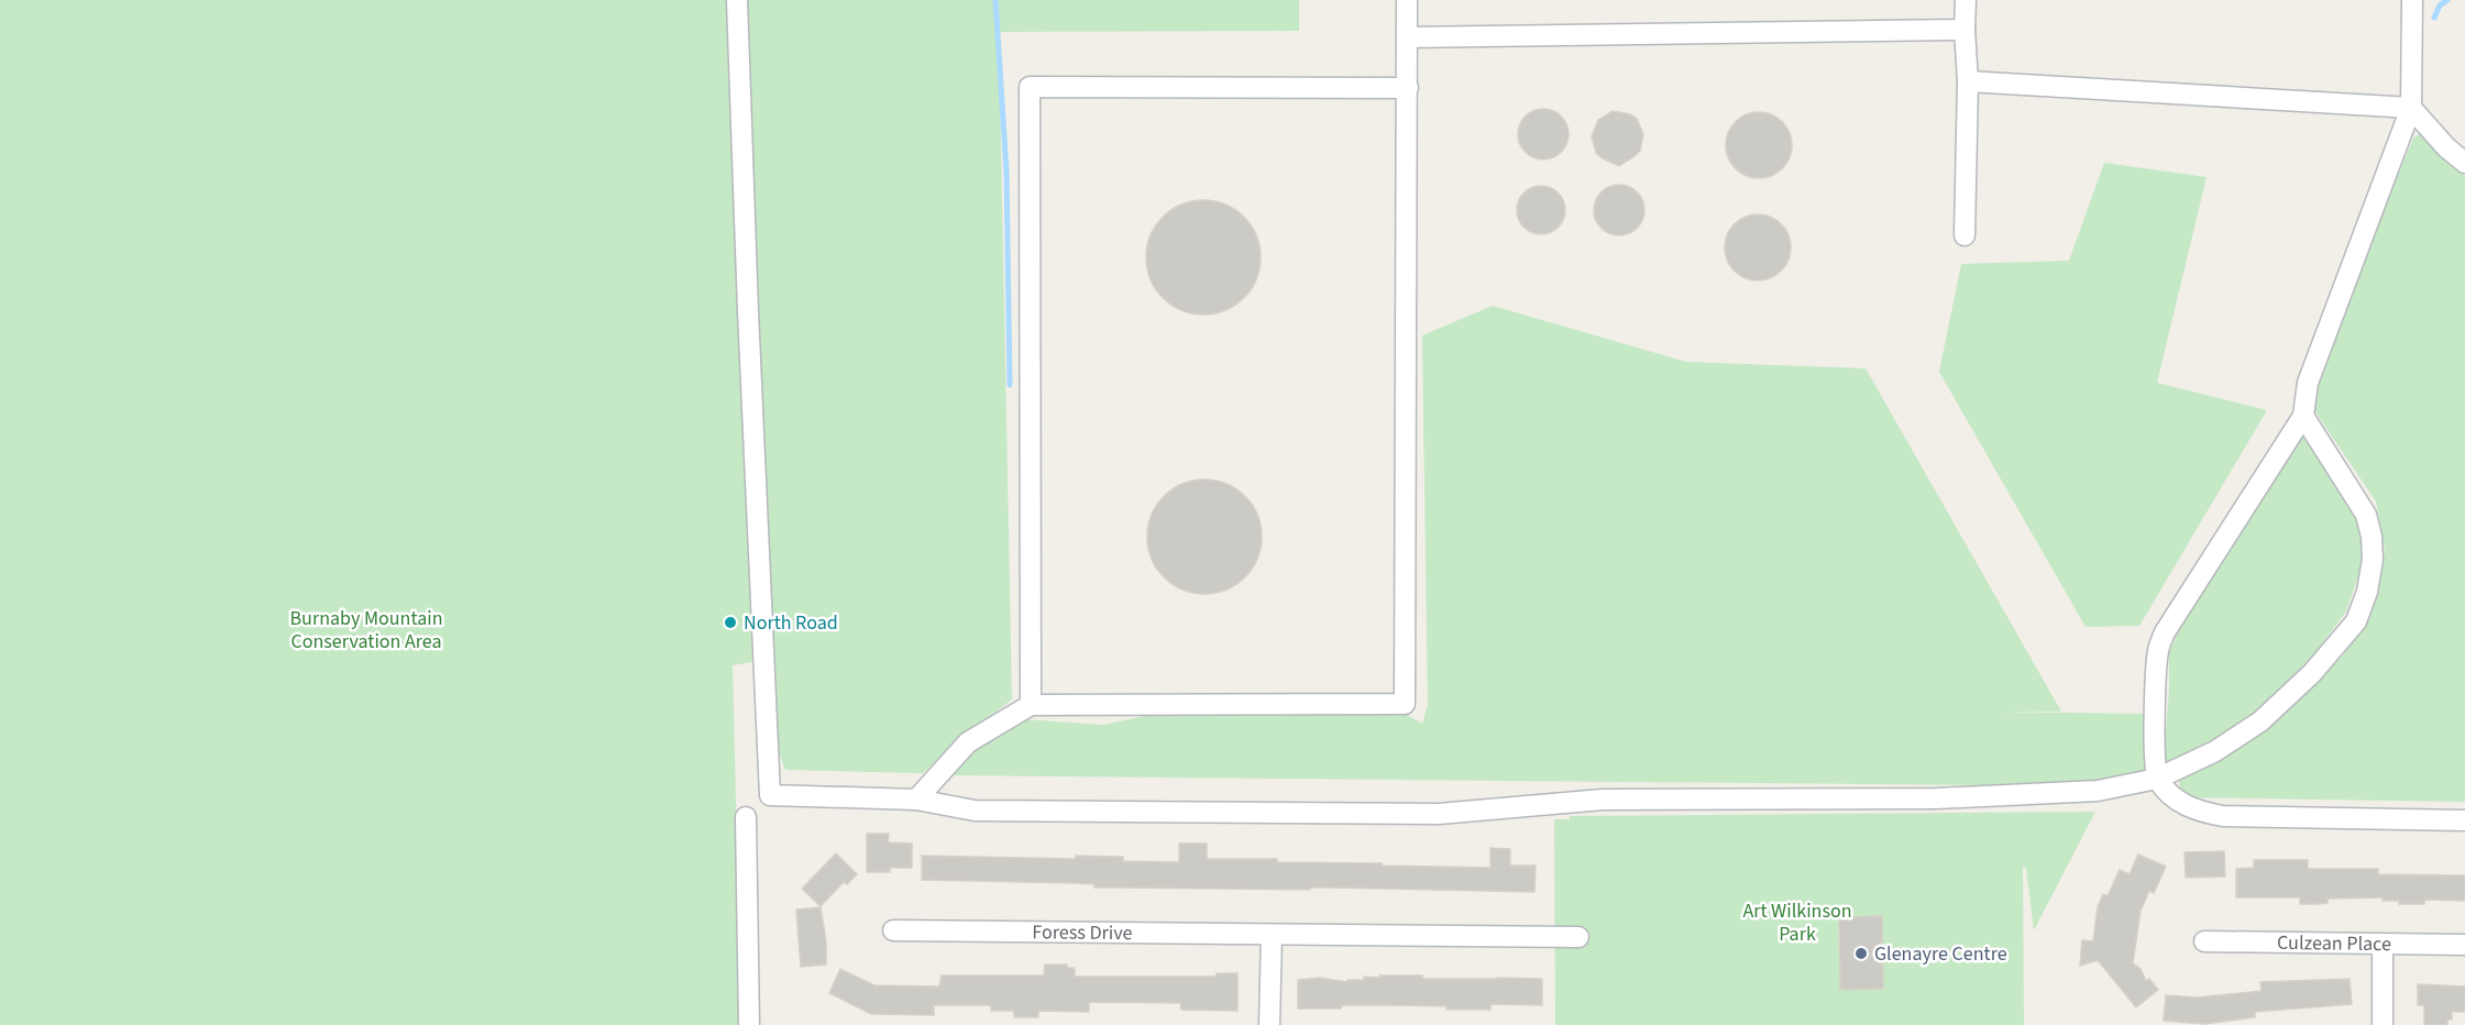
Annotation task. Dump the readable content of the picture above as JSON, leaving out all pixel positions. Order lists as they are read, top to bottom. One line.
{"streets":{"street":["Foress Drive","Culzean Place"]},"parks":["Burnaby Mountain Conservation Area","Art Wilkinson Park"],"places":["North Road","Glenayre Centre"]}
